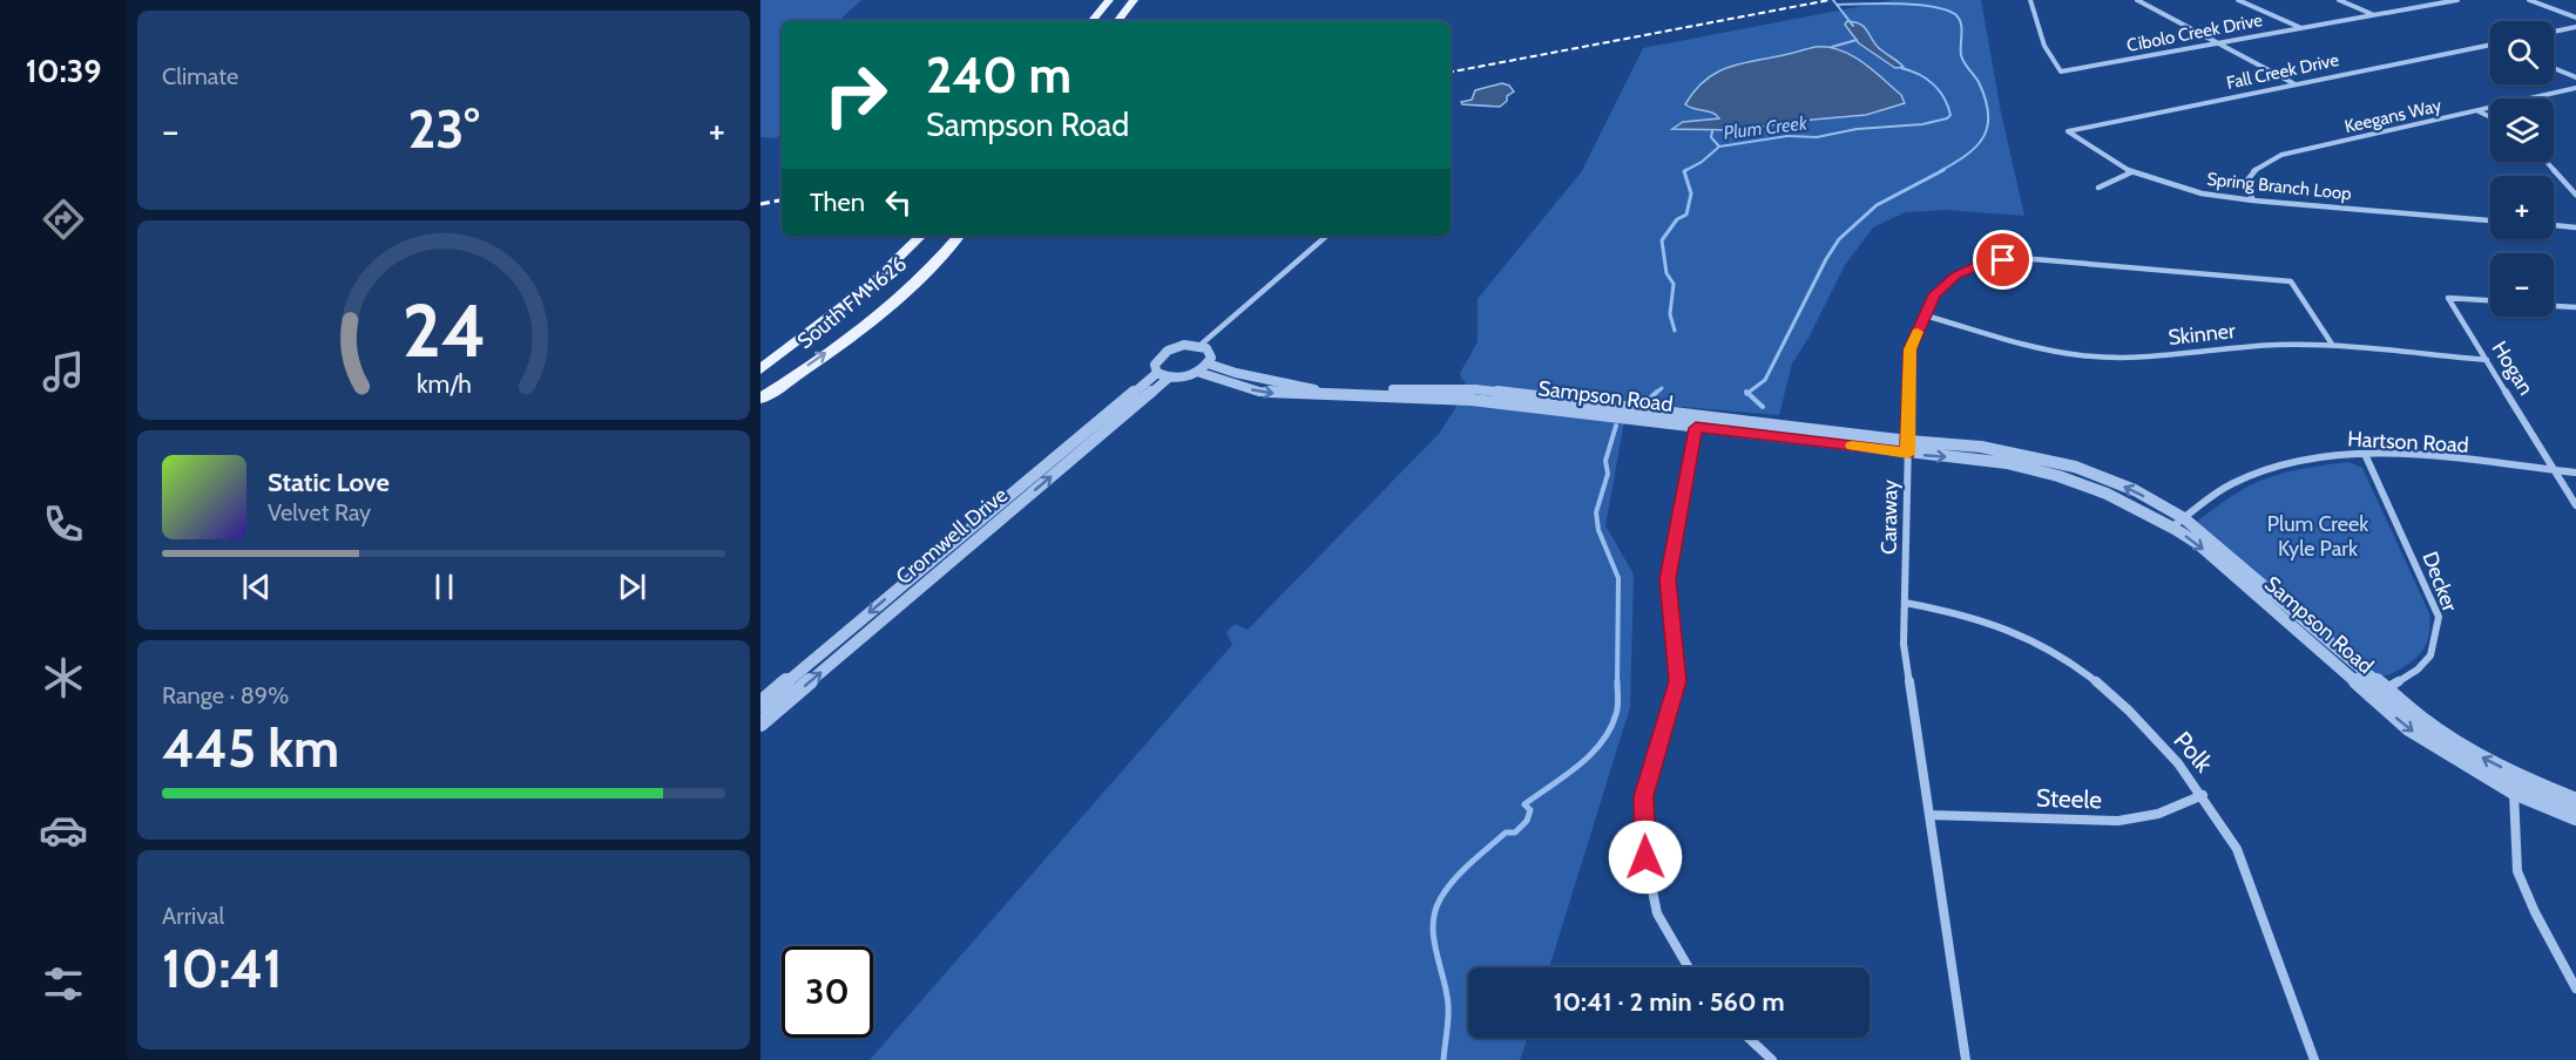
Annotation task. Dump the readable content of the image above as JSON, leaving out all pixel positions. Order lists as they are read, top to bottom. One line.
{"streets":{"main road":["South FM 1626"],"street":["Cibolo Creek Drive","Fall Creek Drive","Keegans Way","Spring Branch Loop","Skinner","Hogan","Sampson Road","Hartson Road","Caraway","Cromwell Drive","Decker","Polk","Steele"]},"crossings":[["Fall Creek Drive","Spring Branch Loop"],["Keegans Way","Spring Branch Loop"],["Skinner","Hogan"],["Skinner","Caraway"],["Hogan","Hartson Road"],["Sampson Road","Hartson Road"],["Sampson Road","Caraway"],["Sampson Road","Decker"],["Hartson Road","Decker"],["Caraway","Polk"],["Caraway","Steele"],["Polk","Steele"]],"water":["Plum Creek"],"parks":["Plum Creek Kyle Park"],"page":{"tabs":"10:39","tile":["Climate",["Range · 89%","445 km"],["Arrival","10:41"]],"map_buttons":["+","−"],"turn":["240 m","Sampson Road"],"heat":["−","23°","+"],"then":"Then","song":["Static Love","Velvet Ray"],"limit":"30","trip":"10:41 · 2 min · 560 m","gauge":["24","km/h"]}}
